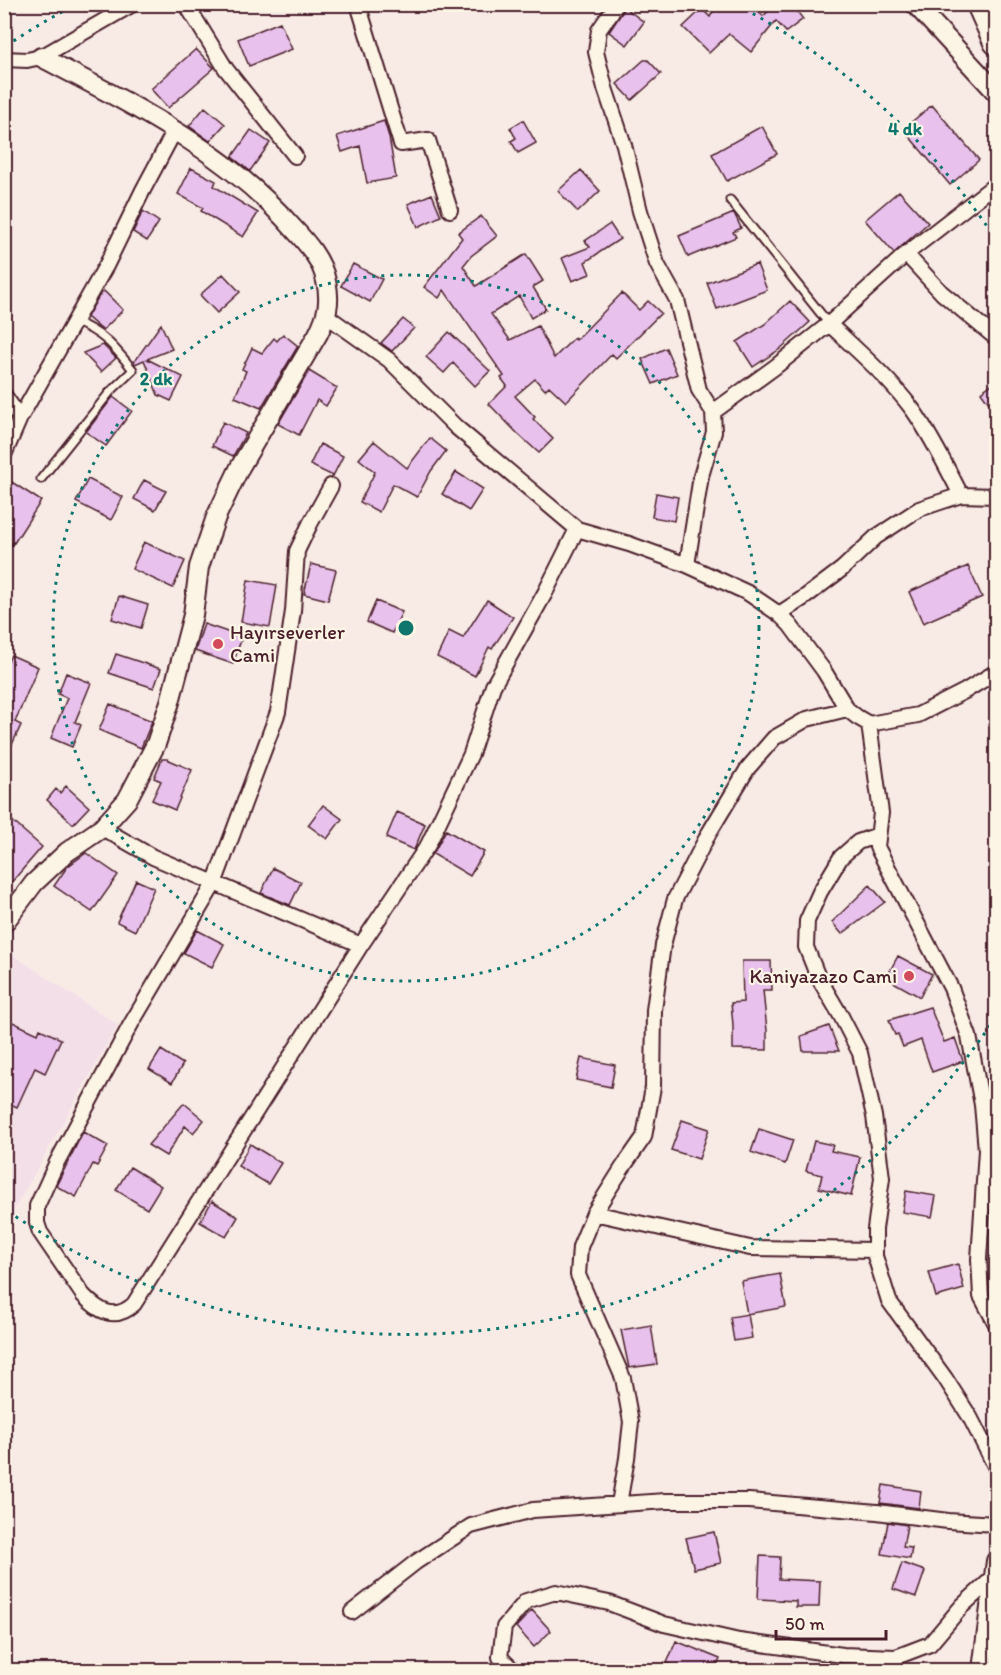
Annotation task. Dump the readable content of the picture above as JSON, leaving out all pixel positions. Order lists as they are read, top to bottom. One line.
{"places":["Hayırseverler Cami","Kaniyazazo Cami"],"scale_bar":"50 m","rings":["4 dk","2 dk"]}
